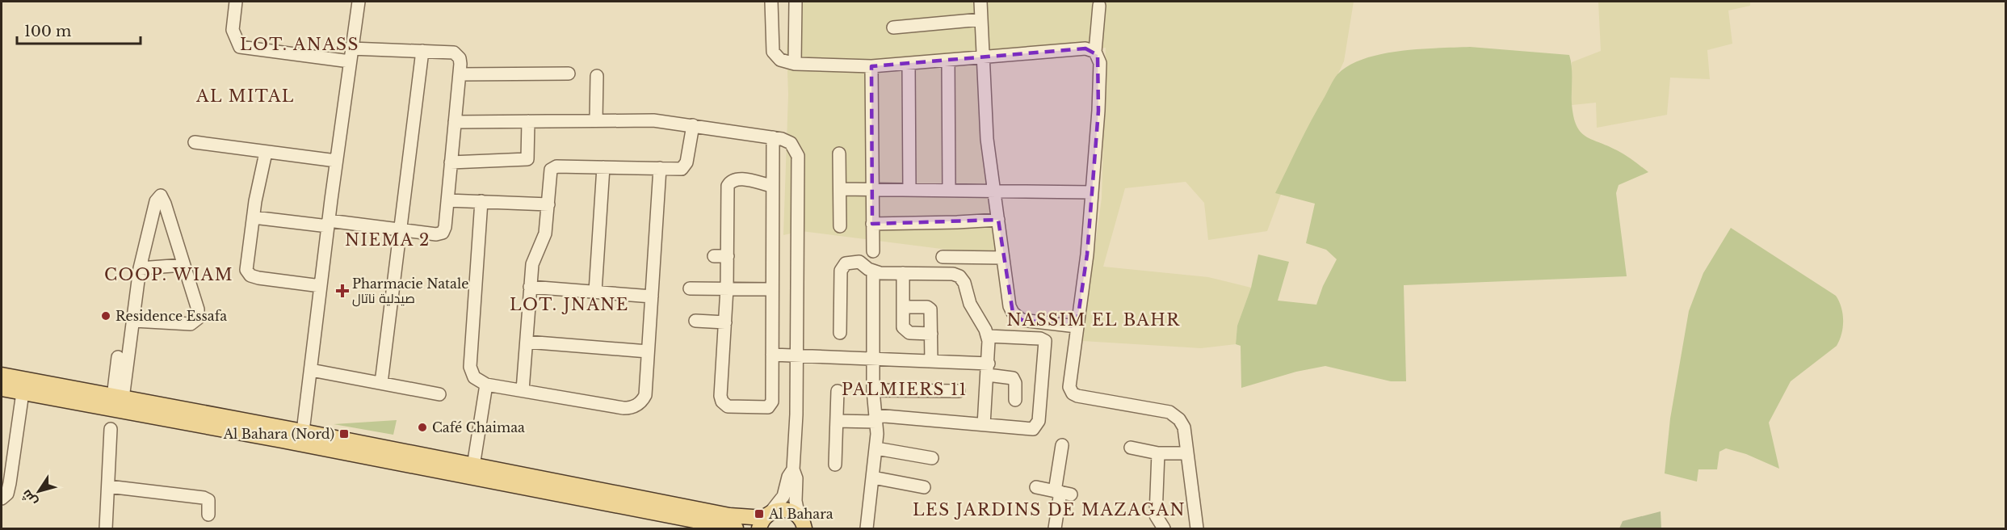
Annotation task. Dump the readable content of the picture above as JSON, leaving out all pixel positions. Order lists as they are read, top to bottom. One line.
{"districts":["LOT. ANASS","AL MITAL","NIEMA 2","COOP. WIAM","LOT. JNANE","NASSIM EL BAHR","PALMIERS 11","LES JARDINS DE MAZAGAN"],"places":{"health":["Pharmacie Natale صيدلية ناتال"],"other":["Residence Essafa","Café Chaimaa"],"transit":["Al Bahara (Nord)","Al Bahara"]},"scale_bar":"100 m","north":"bottom left"}
